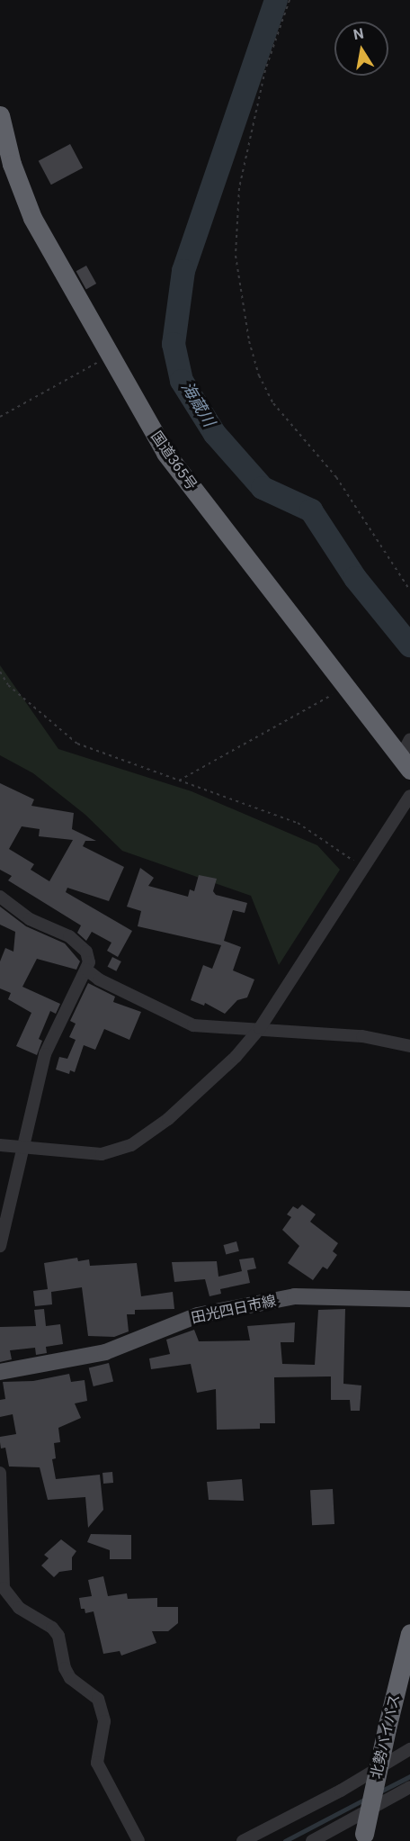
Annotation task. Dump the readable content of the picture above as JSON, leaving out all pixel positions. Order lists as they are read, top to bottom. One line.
{"streets":{"highway":["国道365号","北勢バイパス"],"main road":["田光四日市線"]},"water":["海蔵川"],"north":"top"}
